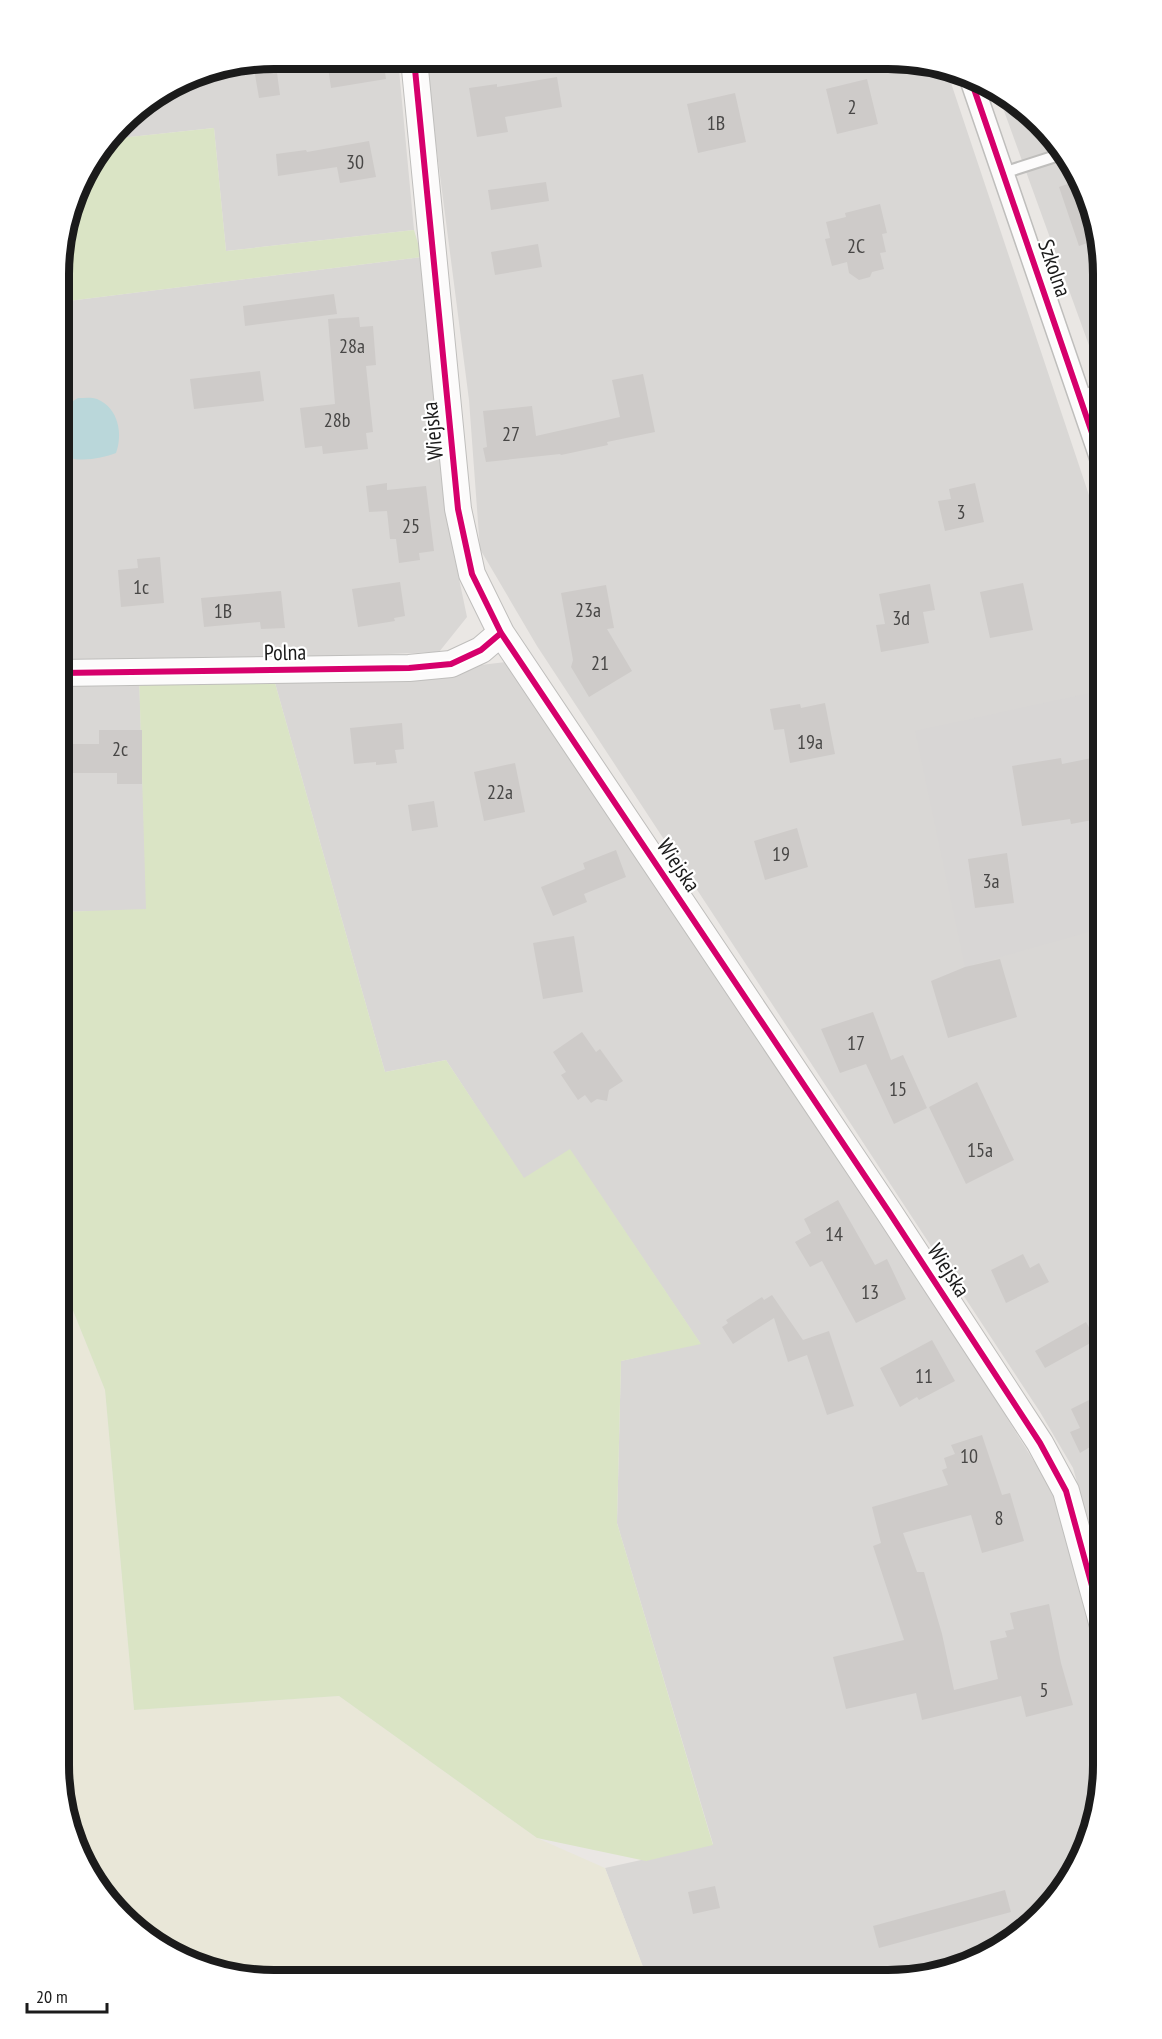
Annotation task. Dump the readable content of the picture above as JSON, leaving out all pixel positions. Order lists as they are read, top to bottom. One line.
{"streets":{"street":["Szkolna","Wiejska","Polna"]},"crossings":[["Wiejska","Polna"]],"house_numbers":["2","1B","30","2C","28a","28b","27","3","25","1c","23a","1B","3d","21","19a","2c","22a","19","3a","17","15","15a","14","13","11","10","8","5"],"scale_bar":"20 m"}
